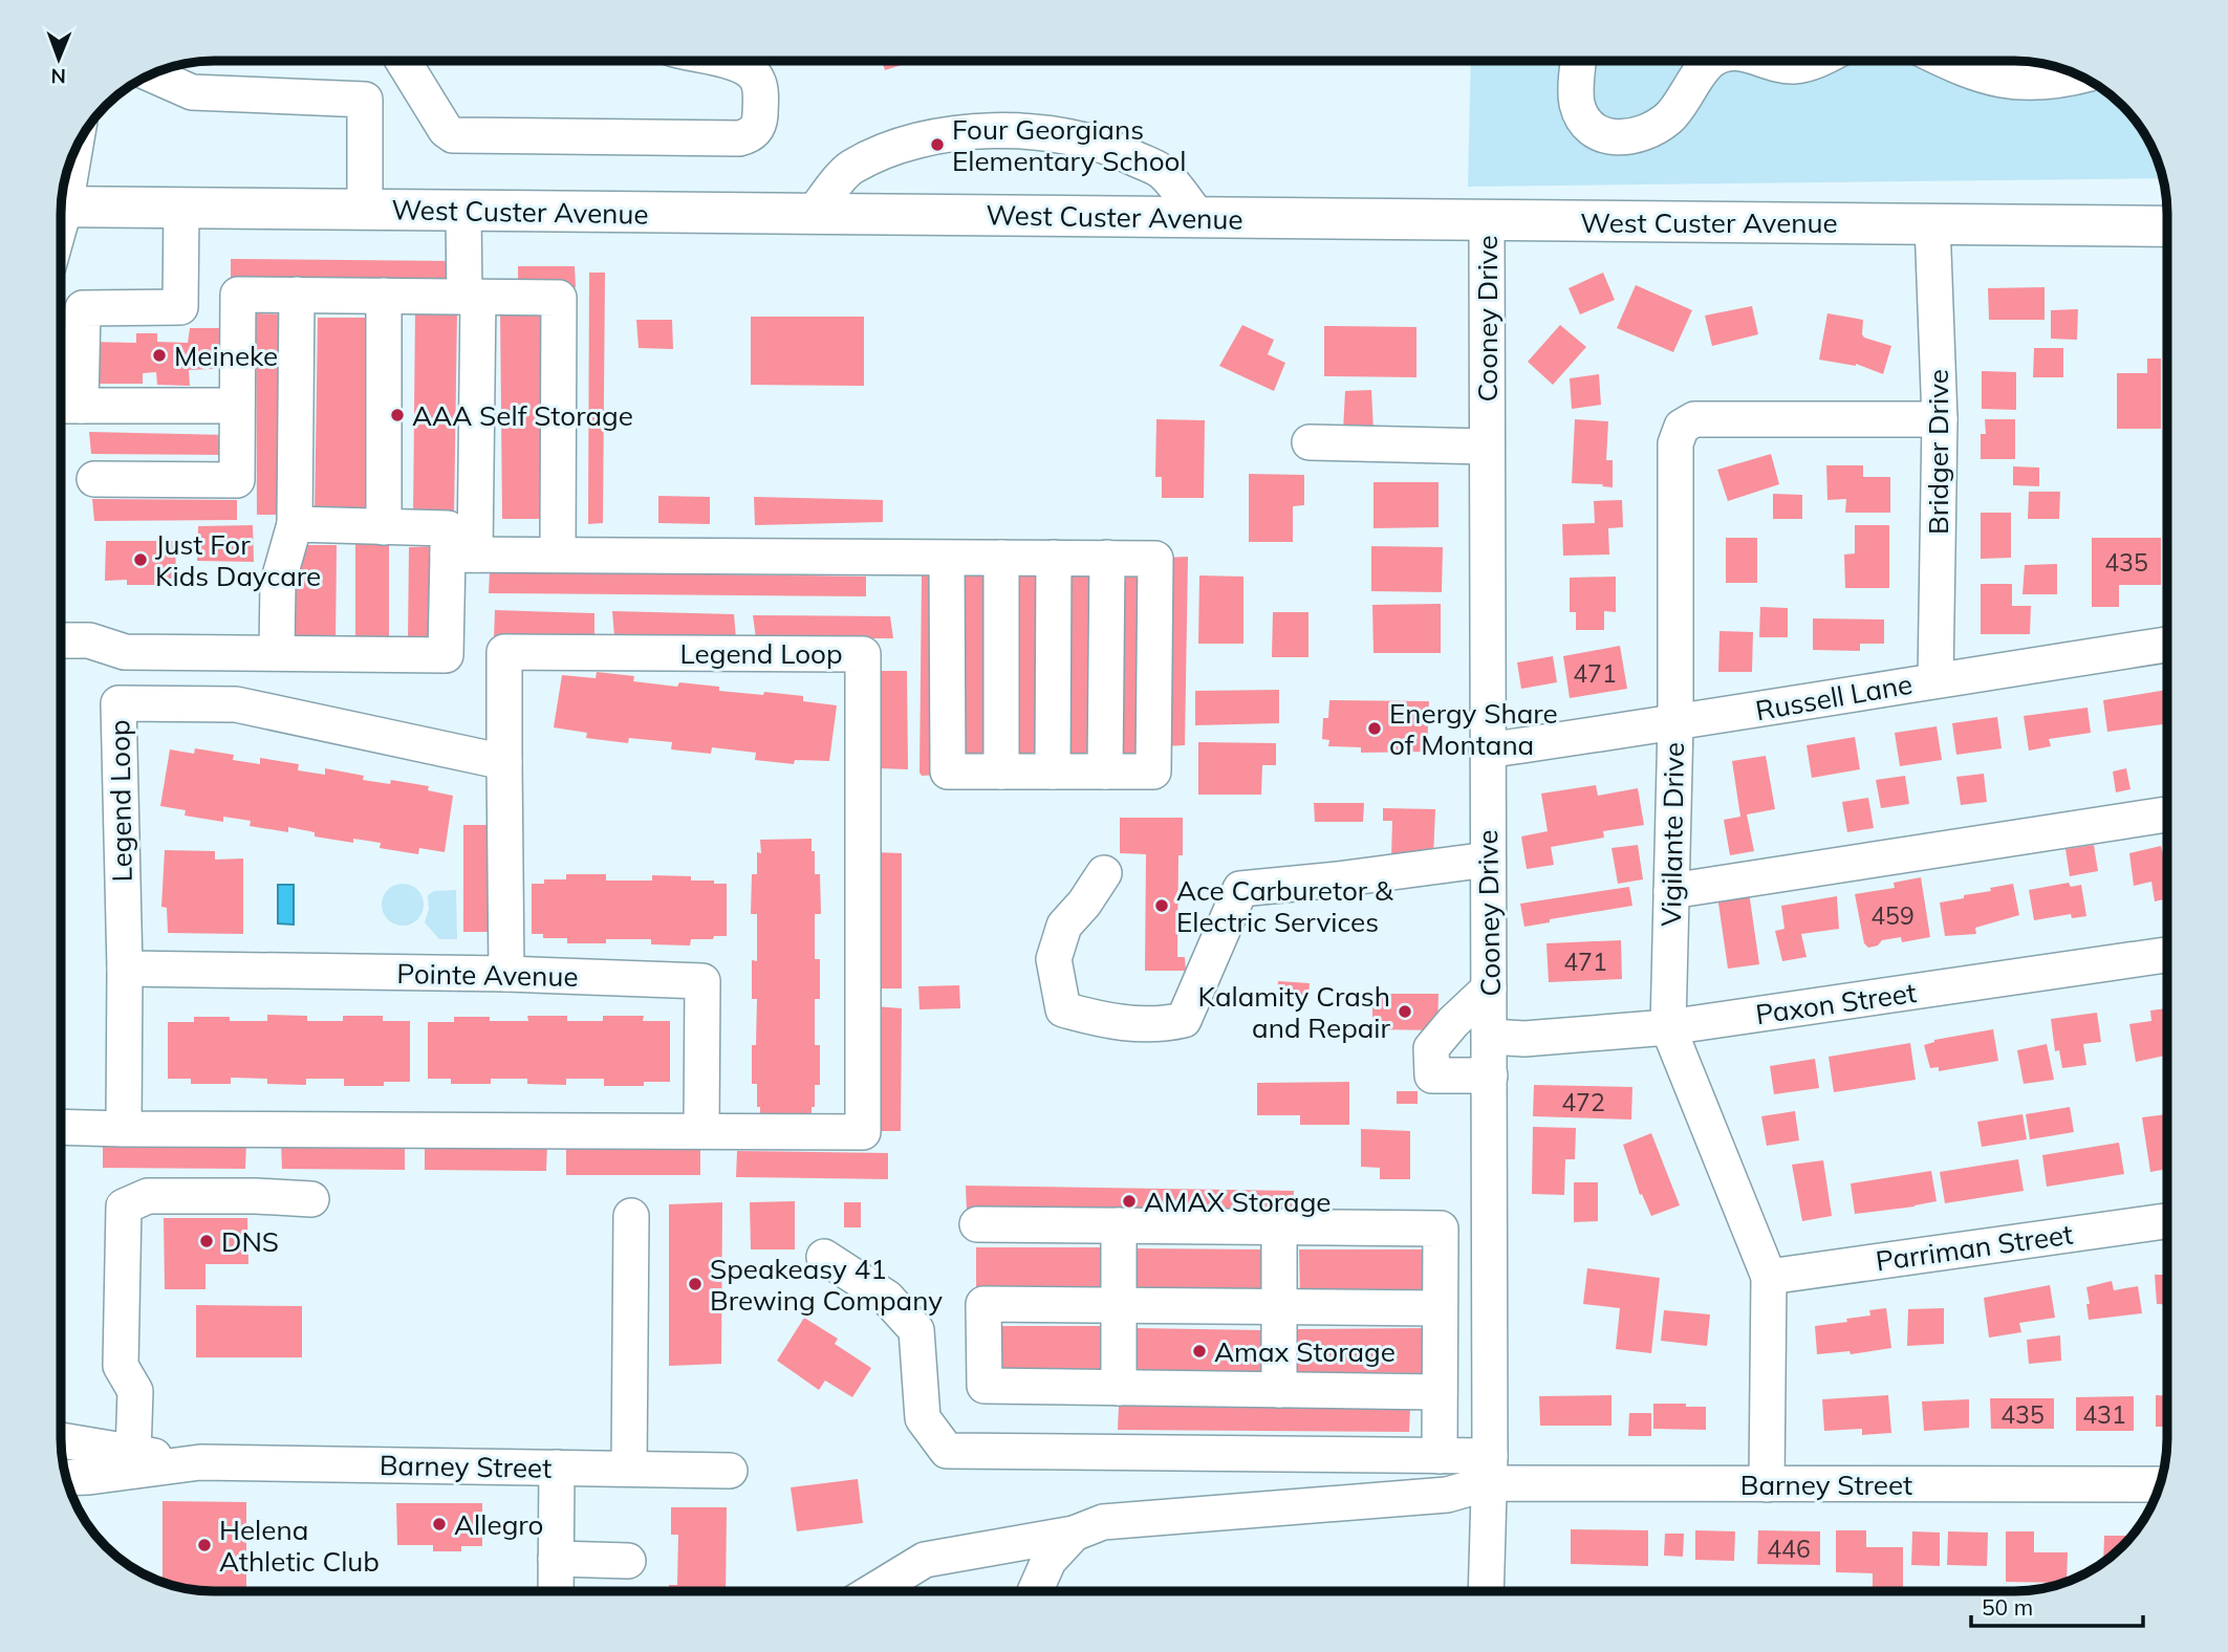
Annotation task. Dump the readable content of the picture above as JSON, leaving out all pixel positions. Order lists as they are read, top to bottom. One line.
{"streets":{"main road":["West Custer Avenue"],"street":["Cooney Drive","Bridger Drive","Legend Loop","Russell Lane","Vigilante Drive","Pointe Avenue","Paxon Street","Parriman Street","Barney Street"]},"crossings":[["West Custer Avenue","Cooney Drive"],["West Custer Avenue","Bridger Drive"],["Cooney Drive","Russell Lane"],["Cooney Drive","Paxon Street"],["Cooney Drive","Barney Street"],["Bridger Drive","Russell Lane"],["Bridger Drive","Vigilante Drive"],["Legend Loop","Pointe Avenue"],["Russell Lane","Vigilante Drive"],["Vigilante Drive","Paxon Street"],["Vigilante Drive","Parriman Street"],["Vigilante Drive","Barney Street"]],"places":["Four Georgians Elementary School","Meineke","AAA Self Storage","Just For Kids Daycare","Energy Share of Montana","Ace Carburetor & Electric Services","Kalamity Crash and Repair","AMAX Storage","DNS","Speakeasy 41 Brewing Company","Amax Storage","Allegro","Helena Athletic Club"],"house_numbers":["435","471","459","471","472","435","431","446"],"scale_bar":"50 m","north":"bottom"}
